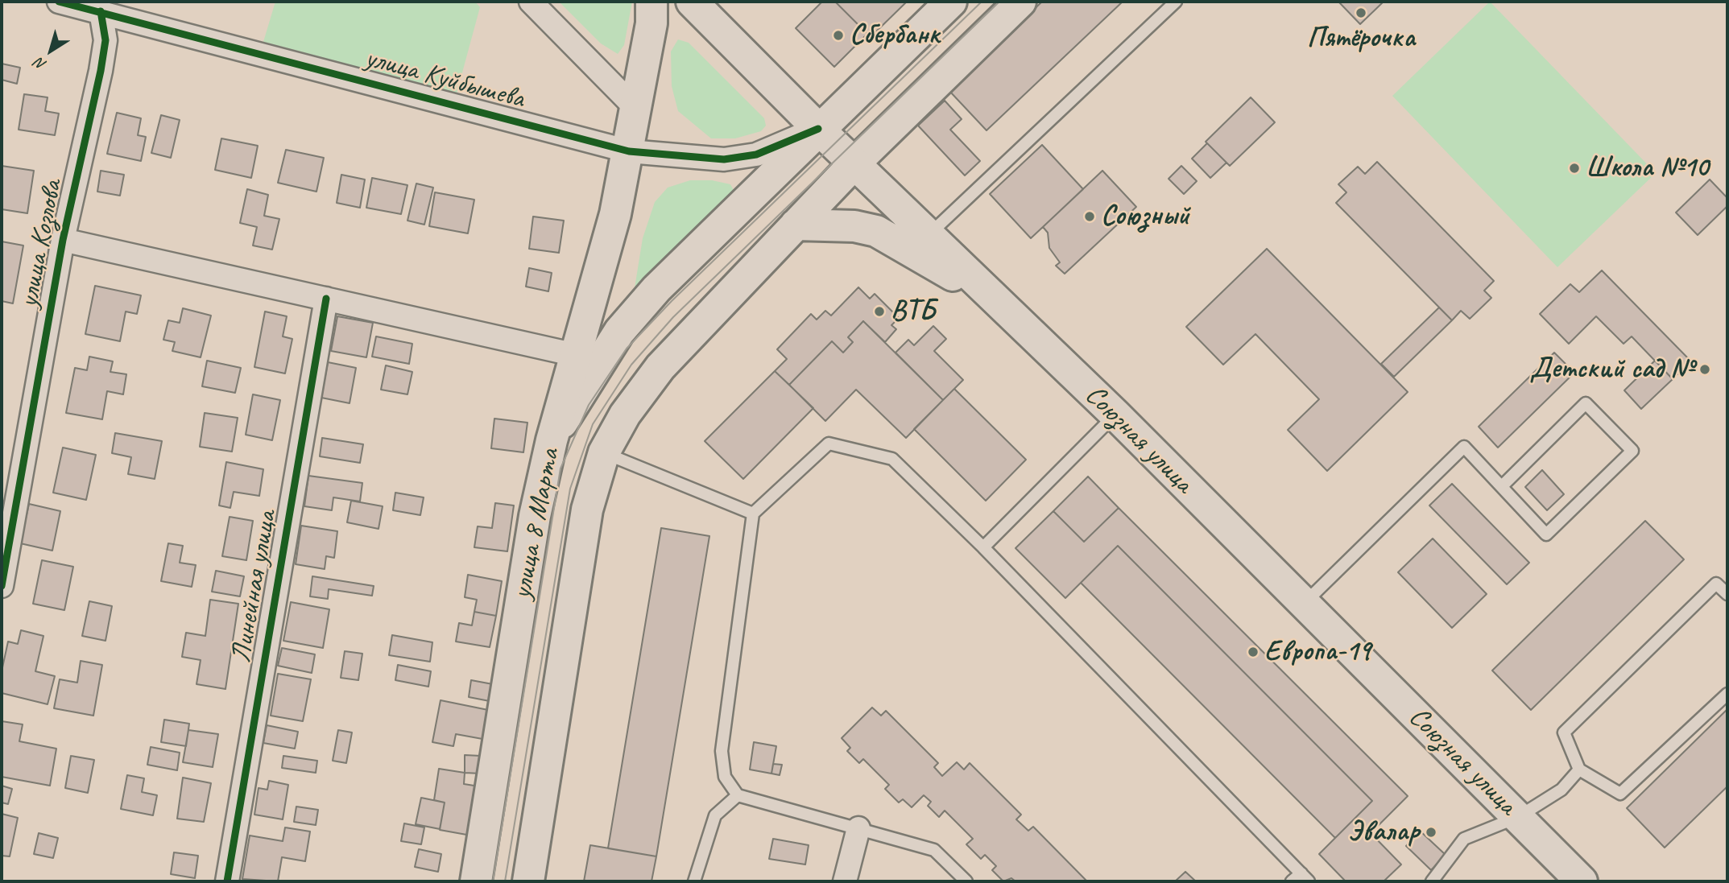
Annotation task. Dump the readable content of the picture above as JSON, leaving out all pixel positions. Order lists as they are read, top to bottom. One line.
{"streets":{"main road":["Союзная улица","улица 8 Марта"],"street":["улица Куйбышева","улица Козлова","Линейная улица"]},"crossings":[["улица Куйбышева","улица Козлова"],["улица Куйбышева","Союзная улица"],["улица Куйбышева","улица 8 Марта"],["Союзная улица","улица 8 Марта"]],"places":["Пятёрочка","Сбербанк","Школа №10","Союзный","ВТБ","Детский сад №","Европа-19","Эвалар"],"north":"bottom left"}
